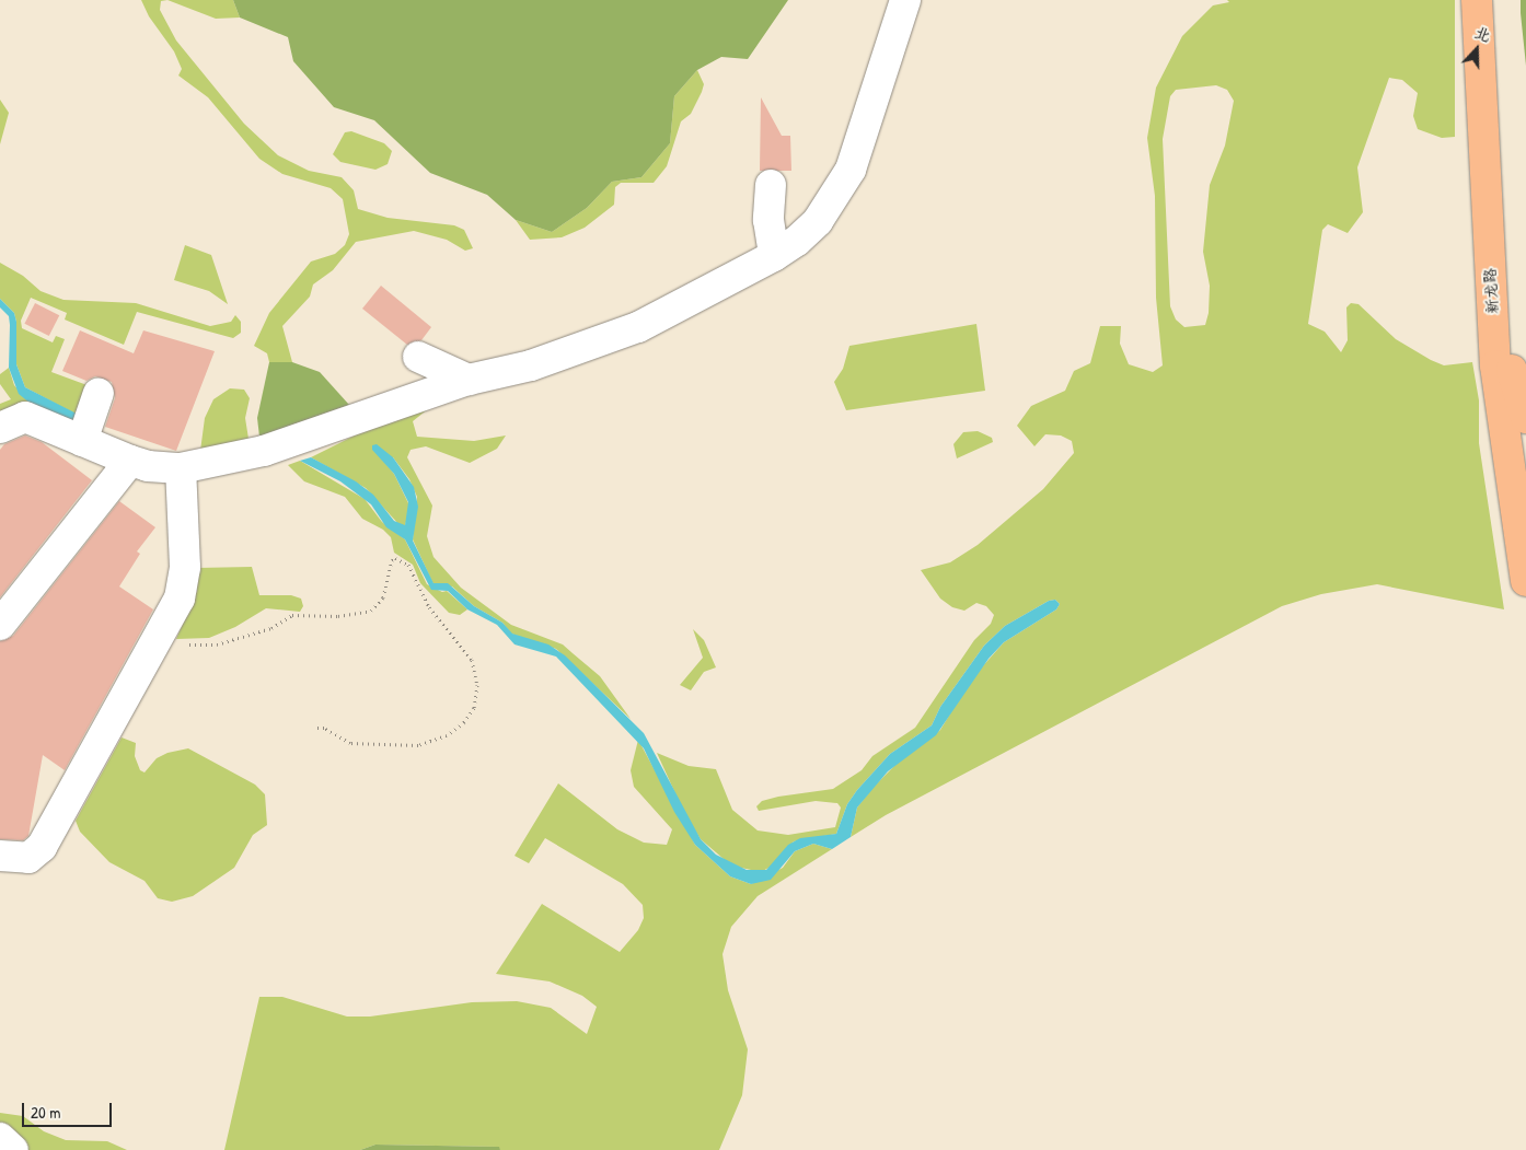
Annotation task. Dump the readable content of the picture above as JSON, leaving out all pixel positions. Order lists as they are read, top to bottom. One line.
{"streets":{"main road":["新龙路"]},"scale_bar":"20 m","north":"top"}
